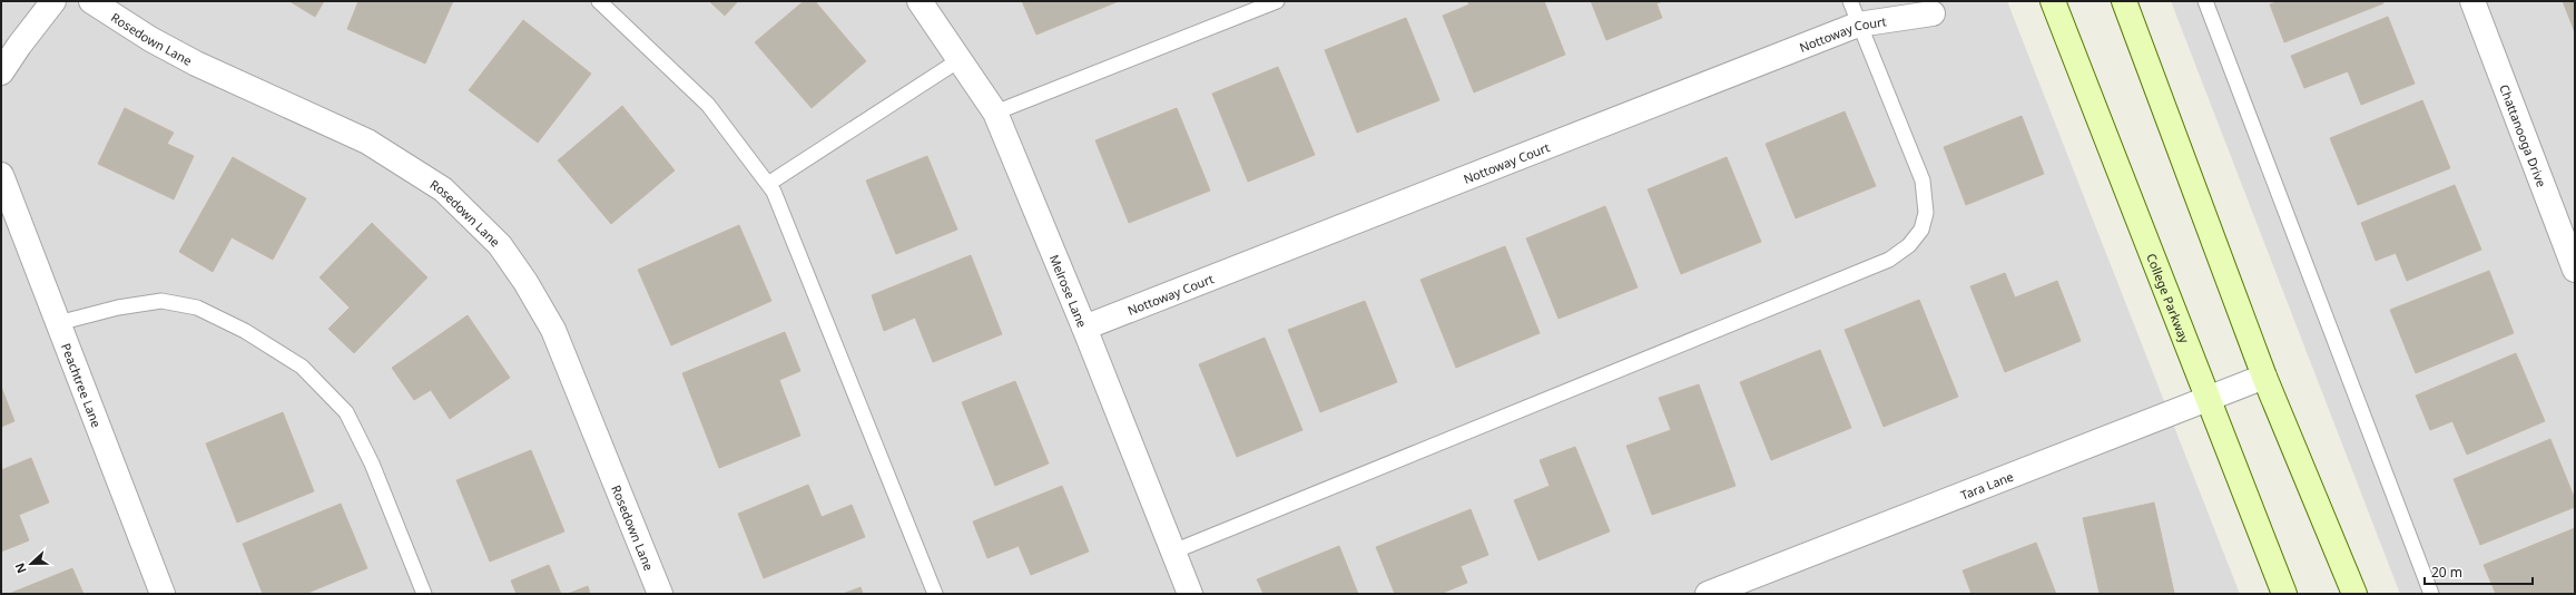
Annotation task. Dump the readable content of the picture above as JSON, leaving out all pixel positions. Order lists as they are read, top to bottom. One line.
{"streets":{"main road":["College Parkway"],"street":["Nottoway Court","Rosedown Lane","Chattanooga Drive","Melrose Lane","Peachtree Lane","Tara Lane"]},"crossings":[["Nottoway Court","Melrose Lane"],["College Parkway","Tara Lane"]],"scale_bar":"20 m","north":"left"}
